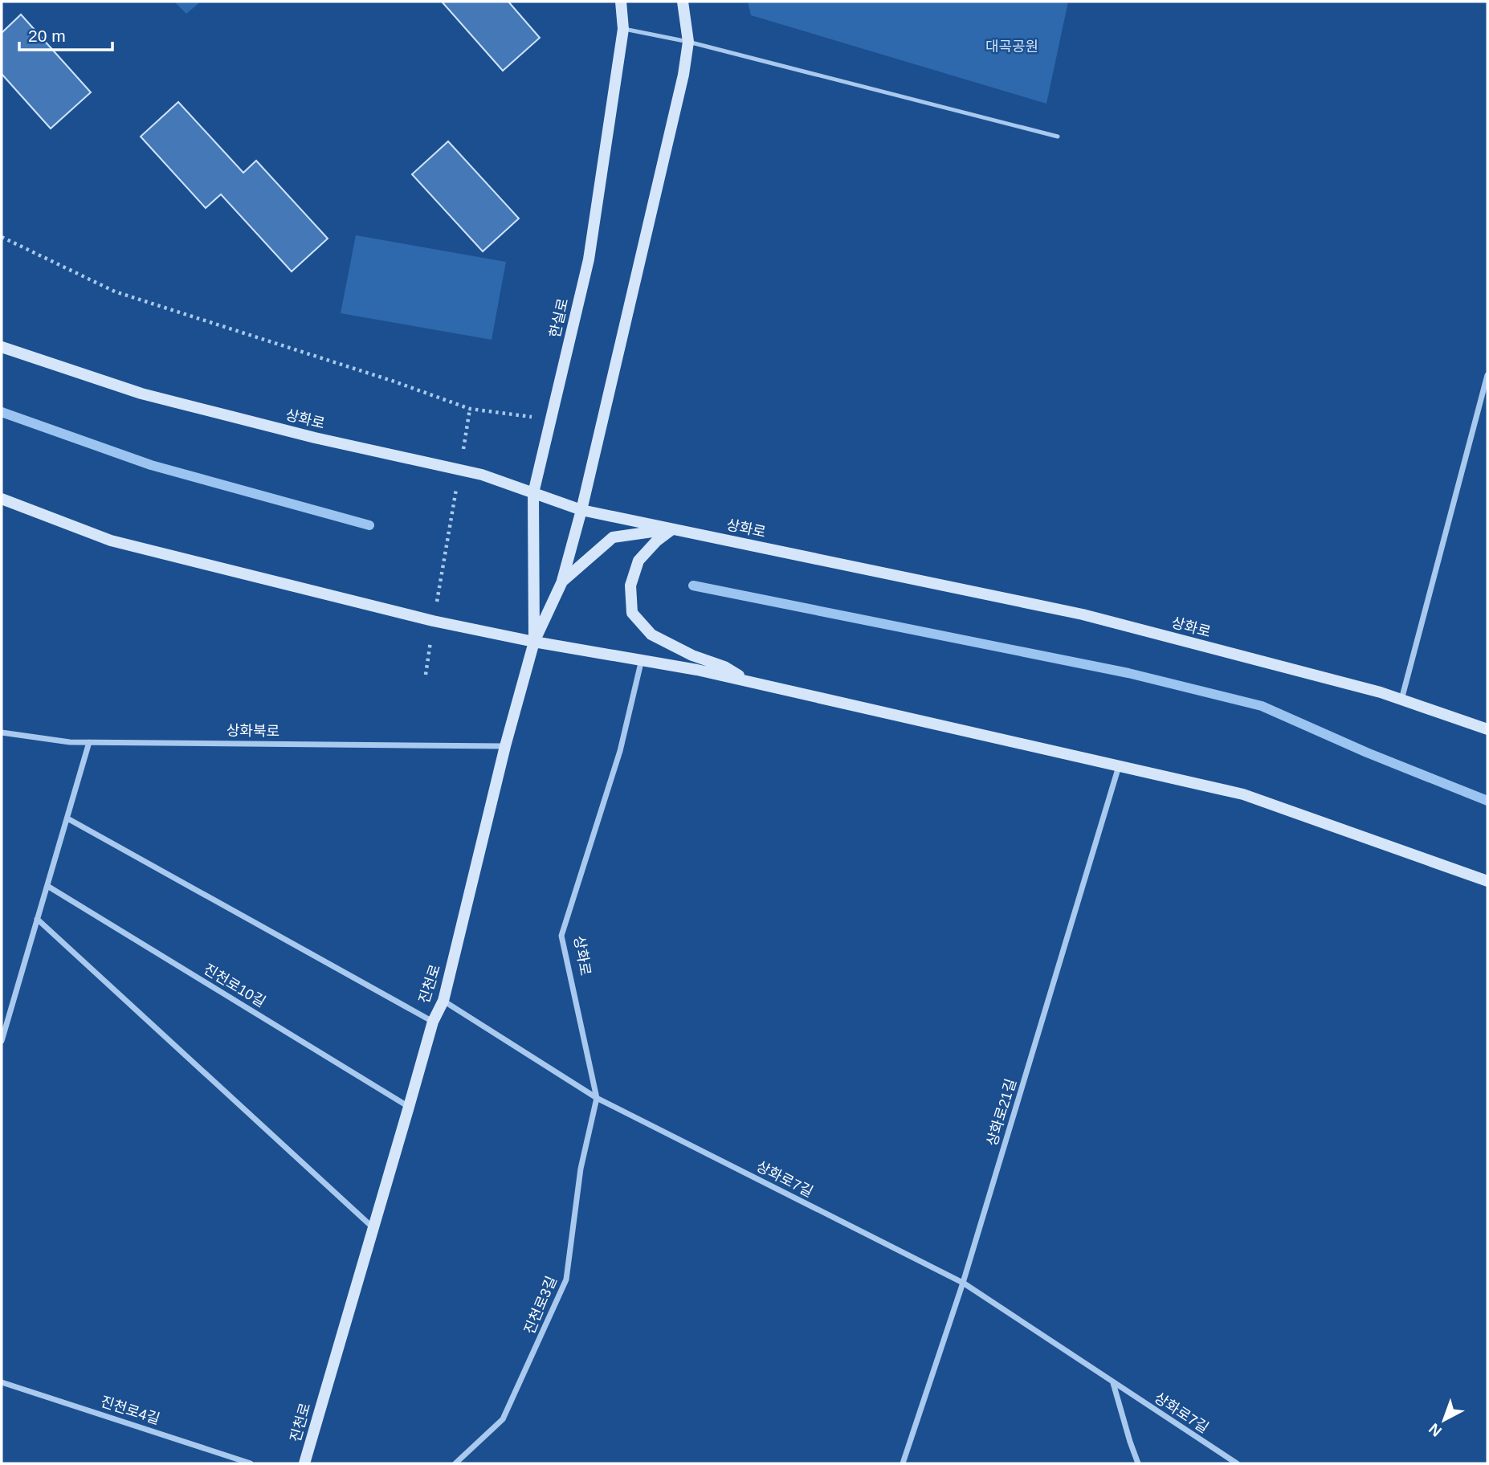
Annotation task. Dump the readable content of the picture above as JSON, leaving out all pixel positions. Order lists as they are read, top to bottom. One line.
{"streets":{"main road":["한실로","상화로","진천로"],"street":["상화북로","진천로10길","상화로21길","상화로7길","진천로3길","진천로4길"]},"crossings":[["한실로","상화로"],["한실로","진천로"],["상화로","상화로7길"],["상화로","진천로3길"],["상화북로","진천로"],["진천로","진천로10길"],["진천로","상화로7길"],["상화로21길","상화로7길"],["상화로7길","진천로3길"]],"parks":["대곡공원"],"scale_bar":"20 m","north":"bottom left"}
